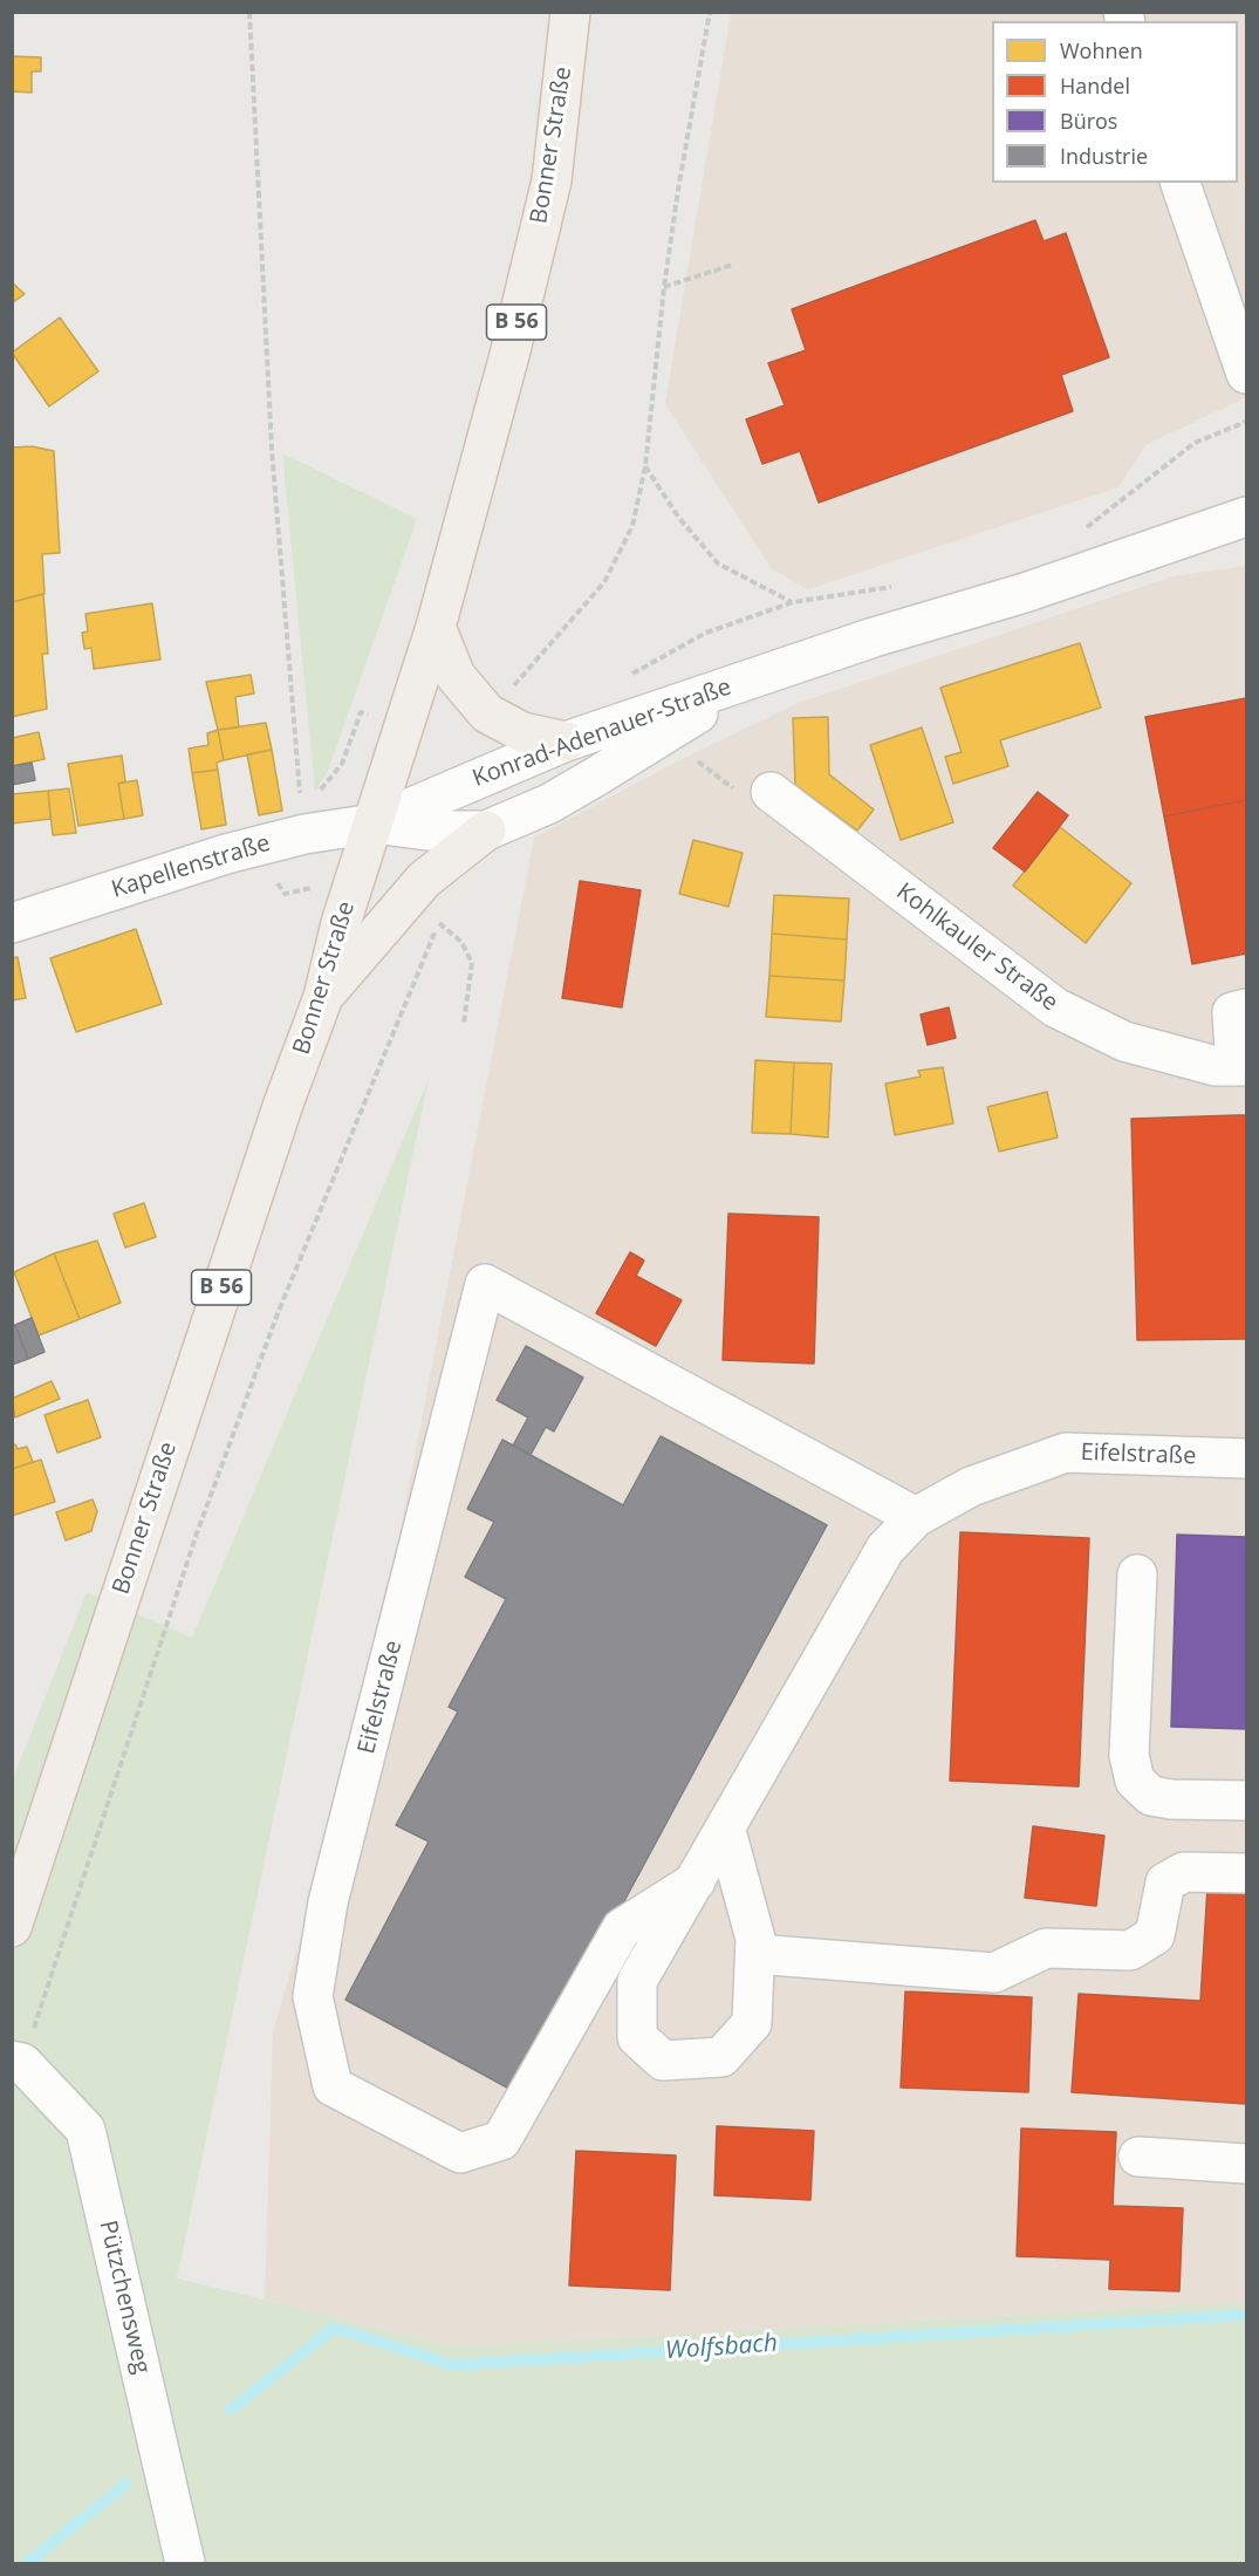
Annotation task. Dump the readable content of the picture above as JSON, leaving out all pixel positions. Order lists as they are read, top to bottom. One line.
{"streets":{"main road":["Bonner Straße","B 56"],"street":["Konrad-Adenauer-Straße","Kapellenstraße","Kohlkauler Straße","Eifelstraße","Pützchensweg"]},"crossings":[["Bonner Straße","Konrad-Adenauer-Straße"],["Bonner Straße","Kapellenstraße"],["Konrad-Adenauer-Straße","Kapellenstraße"]],"water":["Wolfsbach"],"legend":["Wohnen","Handel","Büros","Industrie"]}
